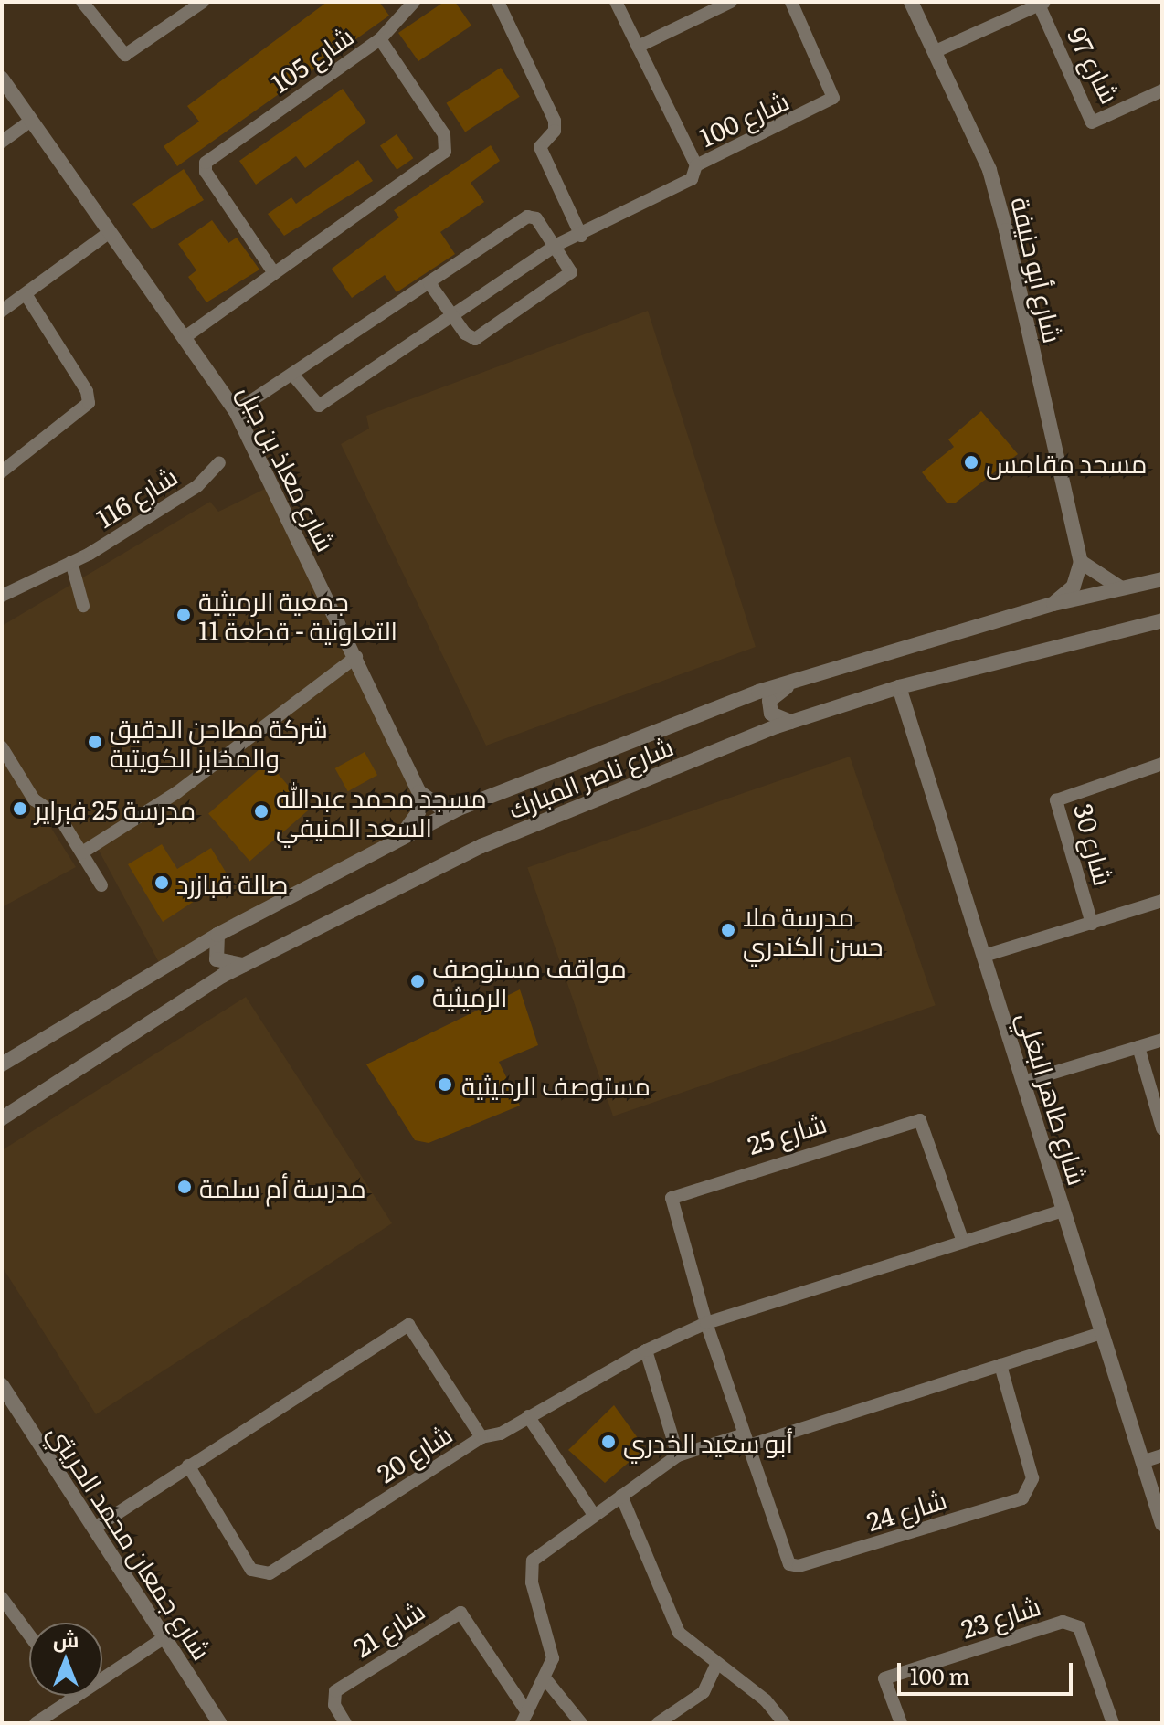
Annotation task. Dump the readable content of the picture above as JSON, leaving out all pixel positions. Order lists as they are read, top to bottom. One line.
{"streets":{"street":["شارع 105","شارع 97","شارع 100","شارع أبو حنيفة","شارع معاذ بن جبل","شارع 116","شارع ناصر المبارك","شارع 30","شارع طاهر البغلي","شارع 25","شارع 20","شارع 24","شارع جمعان محمد الحريتي","شارع 23","شارع 21"]},"crossings":[["شارع 105","شارع معاذ بن جبل"],["شارع 97","شارع أبو حنيفة"],["شارع ناصر المبارك","شارع طاهر البغلي"],["شارع 30","شارع طاهر البغلي"],["شارع 25","شارع 24"],["شارع 20","شارع جمعان محمد الحريتي"]],"places":["مسحد مقامس","جمعية الرميثية التعاونية - قطعة 11","شركة مطاحن الدقيق والمخابز الكويتية","مدرسة 25 فبراير","مسجد محمد عبدالله السعد المنيفي","صالة قبازرد","مدرسة ملا حسن الكندري","مواقف مستوصف الرميثية","مستوصف الرميثية","مدرسة أم سلمة","أبو سعيد الخدري"],"scale_bar":"100 m","north":"top"}
